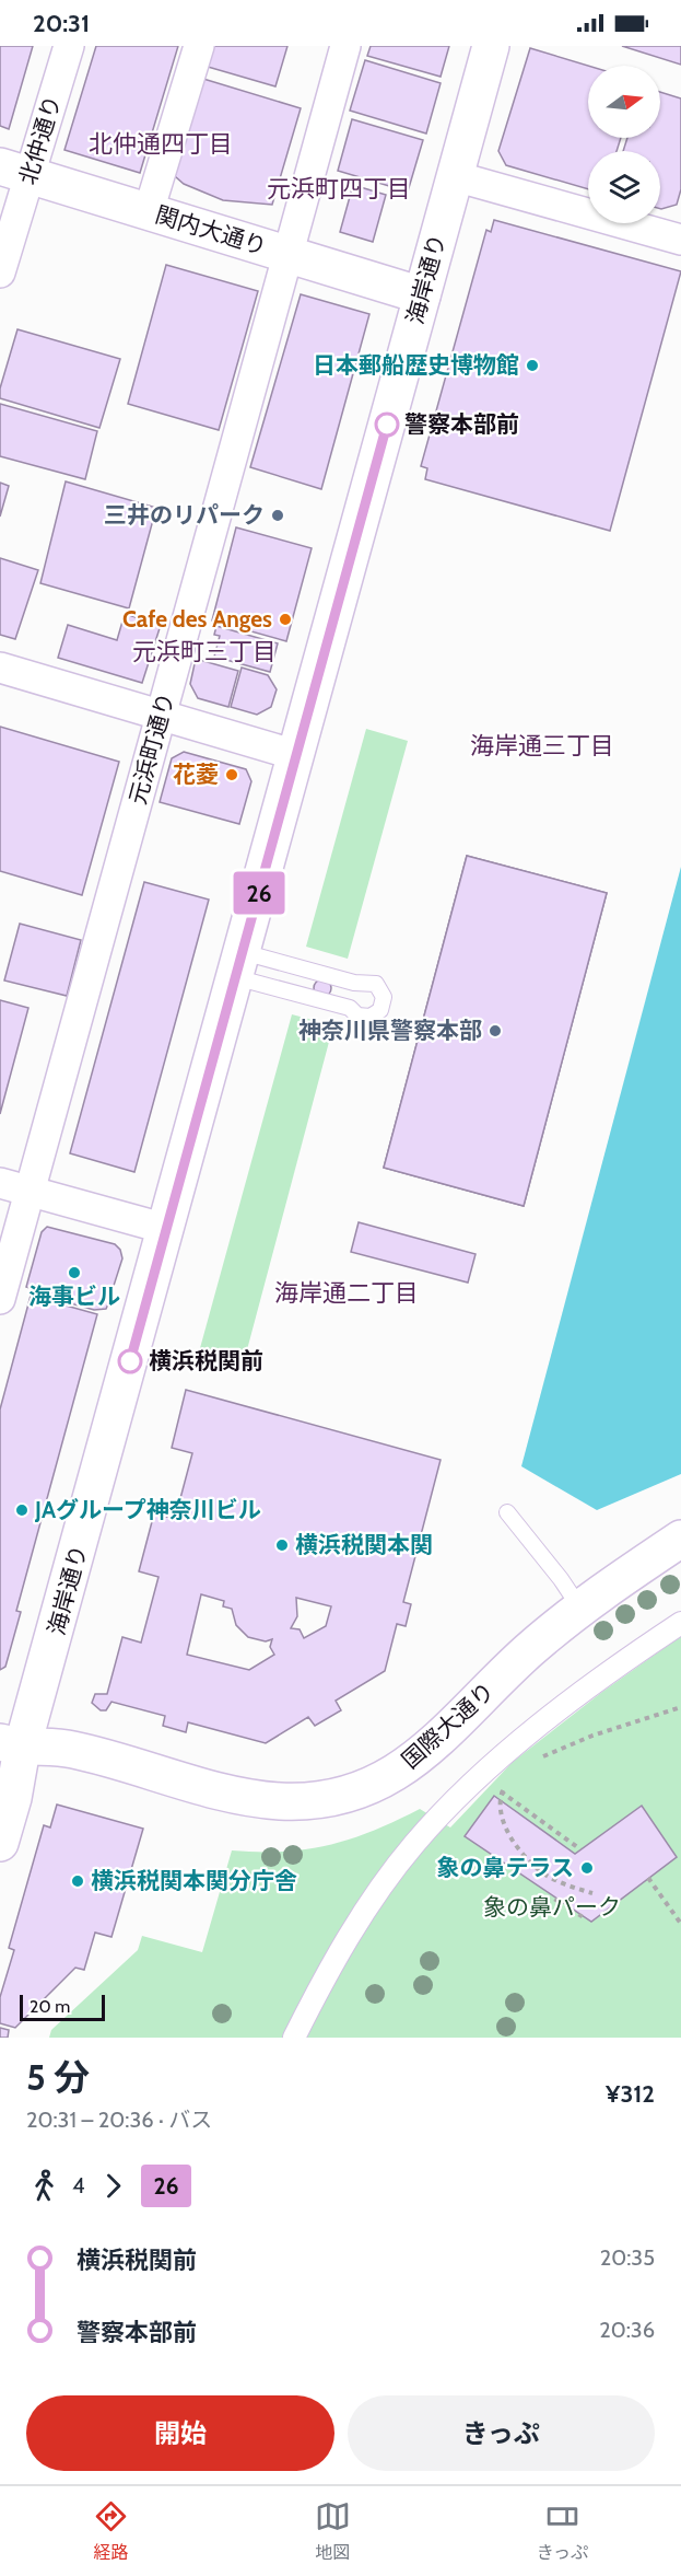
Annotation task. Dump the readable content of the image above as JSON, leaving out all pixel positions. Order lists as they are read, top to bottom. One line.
{"streets":{"street":["北仲通り","関内大通り","海岸通り","元浜町通り","国際大通り"]},"crossings":[["北仲通り","関内大通り"],["関内大通り","海岸通り"],["関内大通り","元浜町通り"],["海岸通り","国際大通り"]],"districts":["北仲通四丁目","元浜町四丁目","元浜町三丁目","海岸通三丁目","海岸通二丁目"],"parks":["象の鼻パーク"],"places":["日本郵船歴史博物館","警察本部前","三井のリパーク","Cafe des Anges","花菱","神奈川県警察本部","海事ビル","横浜税関前","JAグループ神奈川ビル","横浜税関本関","象の鼻テラス","横浜税関本関分庁舎"],"lines":["bus line 26"],"scale_bar":"20 m","north":"right","page":{"status":"20:31","on_map":"26","scale":"20 m","heading":["5 分","20:31 – 20:36 · バス","¥312"],"legs":["4","26"],"list":[{"name":"横浜税関前","value":"20:35"},{"name":"警察本部前","value":"20:36"}],"buttons":["開始","きっぷ"],"tabs":["経路","地図","きっぷ"]}}
